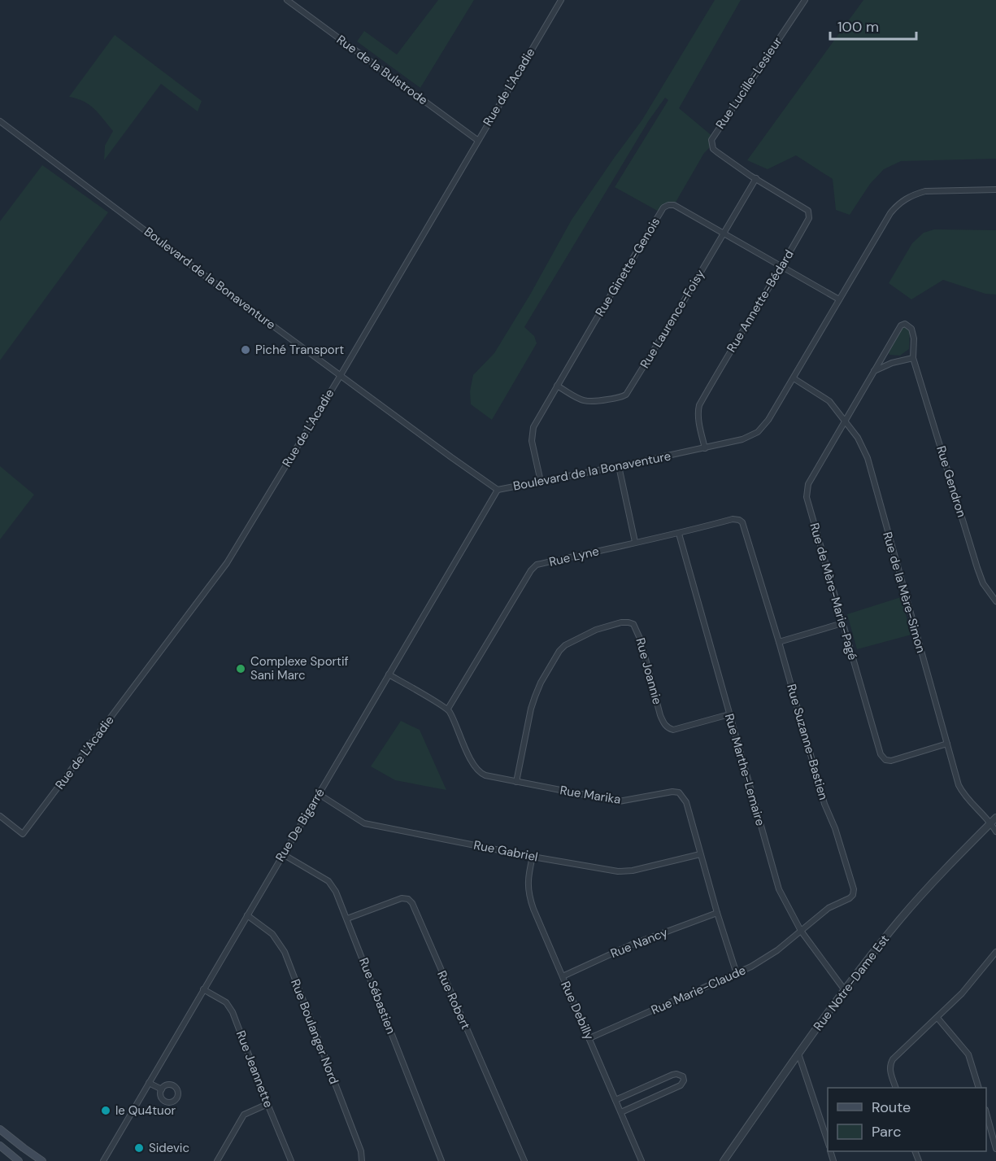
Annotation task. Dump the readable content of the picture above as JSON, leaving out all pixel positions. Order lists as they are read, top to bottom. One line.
{"streets":{"street":["Rue de la Bulstrode","Rue Lucille-Lesieur","Rue de L'Acadie","Rue Ginette-Genois","Boulevard de la Bonaventure","Rue Annette-Bédard","Rue Laurence-Foisy","Rue Gendron","Rue Lyne","Rue de Mère-Marie-Pagé","Rue de la Mère-Simon","Rue Joannie","Rue Suzanne-Bastien","Rue Marthe-Lemaire","Rue Marika","Rue De Bigarré","Rue Gabriel","Rue Nancy","Rue Notre-Dame Est","Rue Marie-Claude","Rue Sébastien","Rue Robert","Rue Debilly","Rue Boulanger Nord","Rue Jeannette"]},"crossings":[["Rue de la Bulstrode","Rue de L'Acadie"],["Rue Lucille-Lesieur","Rue Annette-Bédard"],["Rue Lucille-Lesieur","Rue Laurence-Foisy"],["Rue de L'Acadie","Boulevard de la Bonaventure"],["Rue Ginette-Genois","Boulevard de la Bonaventure"],["Rue Ginette-Genois","Rue Annette-Bédard"],["Rue Ginette-Genois","Rue Laurence-Foisy"],["Boulevard de la Bonaventure","Rue Annette-Bédard"],["Boulevard de la Bonaventure","Rue de la Mère-Simon"],["Boulevard de la Bonaventure","Rue De Bigarré"],["Rue Annette-Bédard","Rue Laurence-Foisy"],["Rue Gendron","Rue de Mère-Marie-Pagé"],["Rue Lyne","Rue Suzanne-Bastien"],["Rue Lyne","Rue Marthe-Lemaire"],["Rue Lyne","Rue Marika"],["Rue de Mère-Marie-Pagé","Rue de la Mère-Simon"],["Rue de la Mère-Simon","Rue Notre-Dame Est"],["Rue Joannie","Rue Marthe-Lemaire"],["Rue Joannie","Rue Marika"],["Rue Suzanne-Bastien","Rue Marthe-Lemaire"],["Rue Suzanne-Bastien","Rue Marie-Claude"],["Rue Marthe-Lemaire","Rue Notre-Dame Est"],["Rue Marthe-Lemaire","Rue Marie-Claude"],["Rue Marika","Rue Gabriel"],["Rue Marika","Rue Nancy"],["Rue Marika","Rue Marie-Claude"],["Rue De Bigarré","Rue Gabriel"],["Rue De Bigarré","Rue Sébastien"],["Rue De Bigarré","Rue Boulanger Nord"],["Rue De Bigarré","Rue Jeannette"],["Rue Gabriel","Rue Debilly"],["Rue Nancy","Rue Debilly"],["Rue Marie-Claude","Rue Debilly"],["Rue Sébastien","Rue Robert"]],"places":["Piché Transport","Complexe Sportif Sani Marc","le Qu4tuor","Sidevic"],"legend":["Route","Parc"],"scale_bar":"100 m"}
